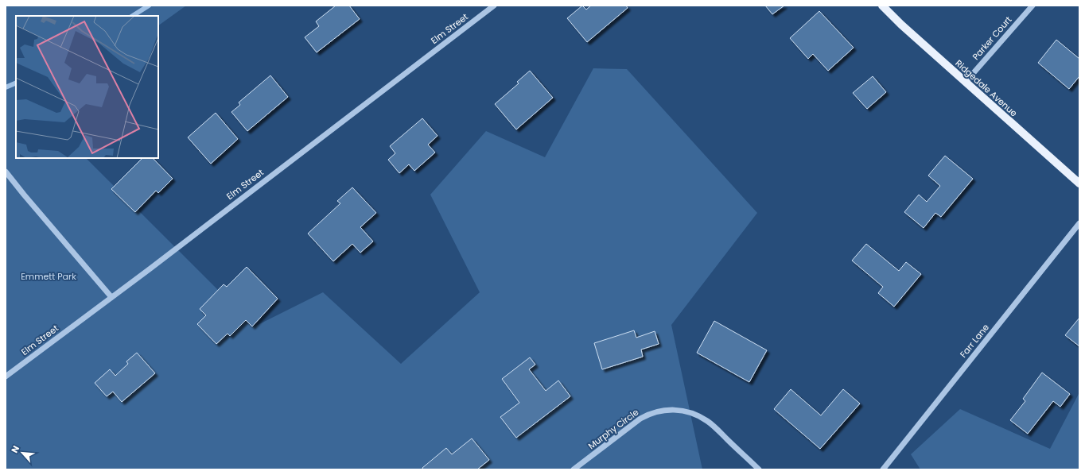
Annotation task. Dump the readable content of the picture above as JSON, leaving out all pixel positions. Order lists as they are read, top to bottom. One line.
{"streets":{"main road":["Ridgedale Avenue"],"street":["Elm Street","Parker Court","Farr Lane","Murphy Circle"]},"crossings":[["Parker Court","Ridgedale Avenue"]],"parks":["Emmett Park"],"north":"top left"}
